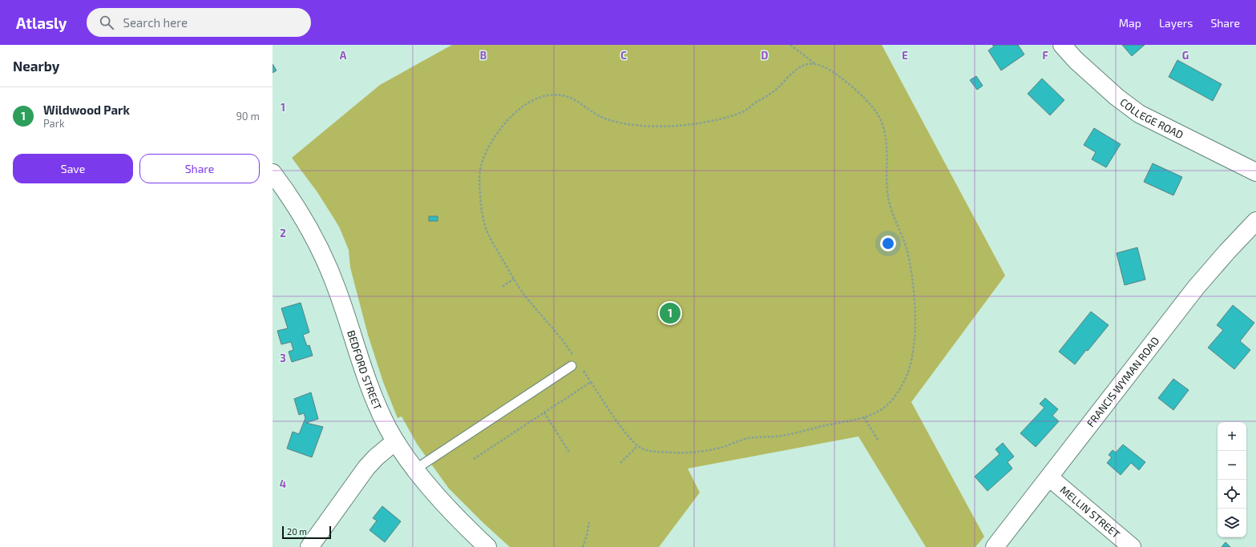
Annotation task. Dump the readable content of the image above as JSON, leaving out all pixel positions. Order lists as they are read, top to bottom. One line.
{"streets":{"main road":["COLLEGE ROAD","BEDFORD STREET","FRANCIS WYMAN ROAD","MELLIN STREET"]},"crossings":[["FRANCIS WYMAN ROAD","MELLIN STREET"]],"scale_bar":"20 m","page":{"header":"Atlasly","search":"Search here","nav":["Map","Layers","Share"],"heading":"Nearby","list":[{"mark":"1","name":"Wildwood Park","note":"Park","value":"90 m"}],"buttons":["Save","Share"],"pins":"1","map_buttons":["+","−"],"scale":"20 m"},"grid":{"columns":["A","B","C","D","E","F","G"],"rows":["1","2","3","4"]}}
